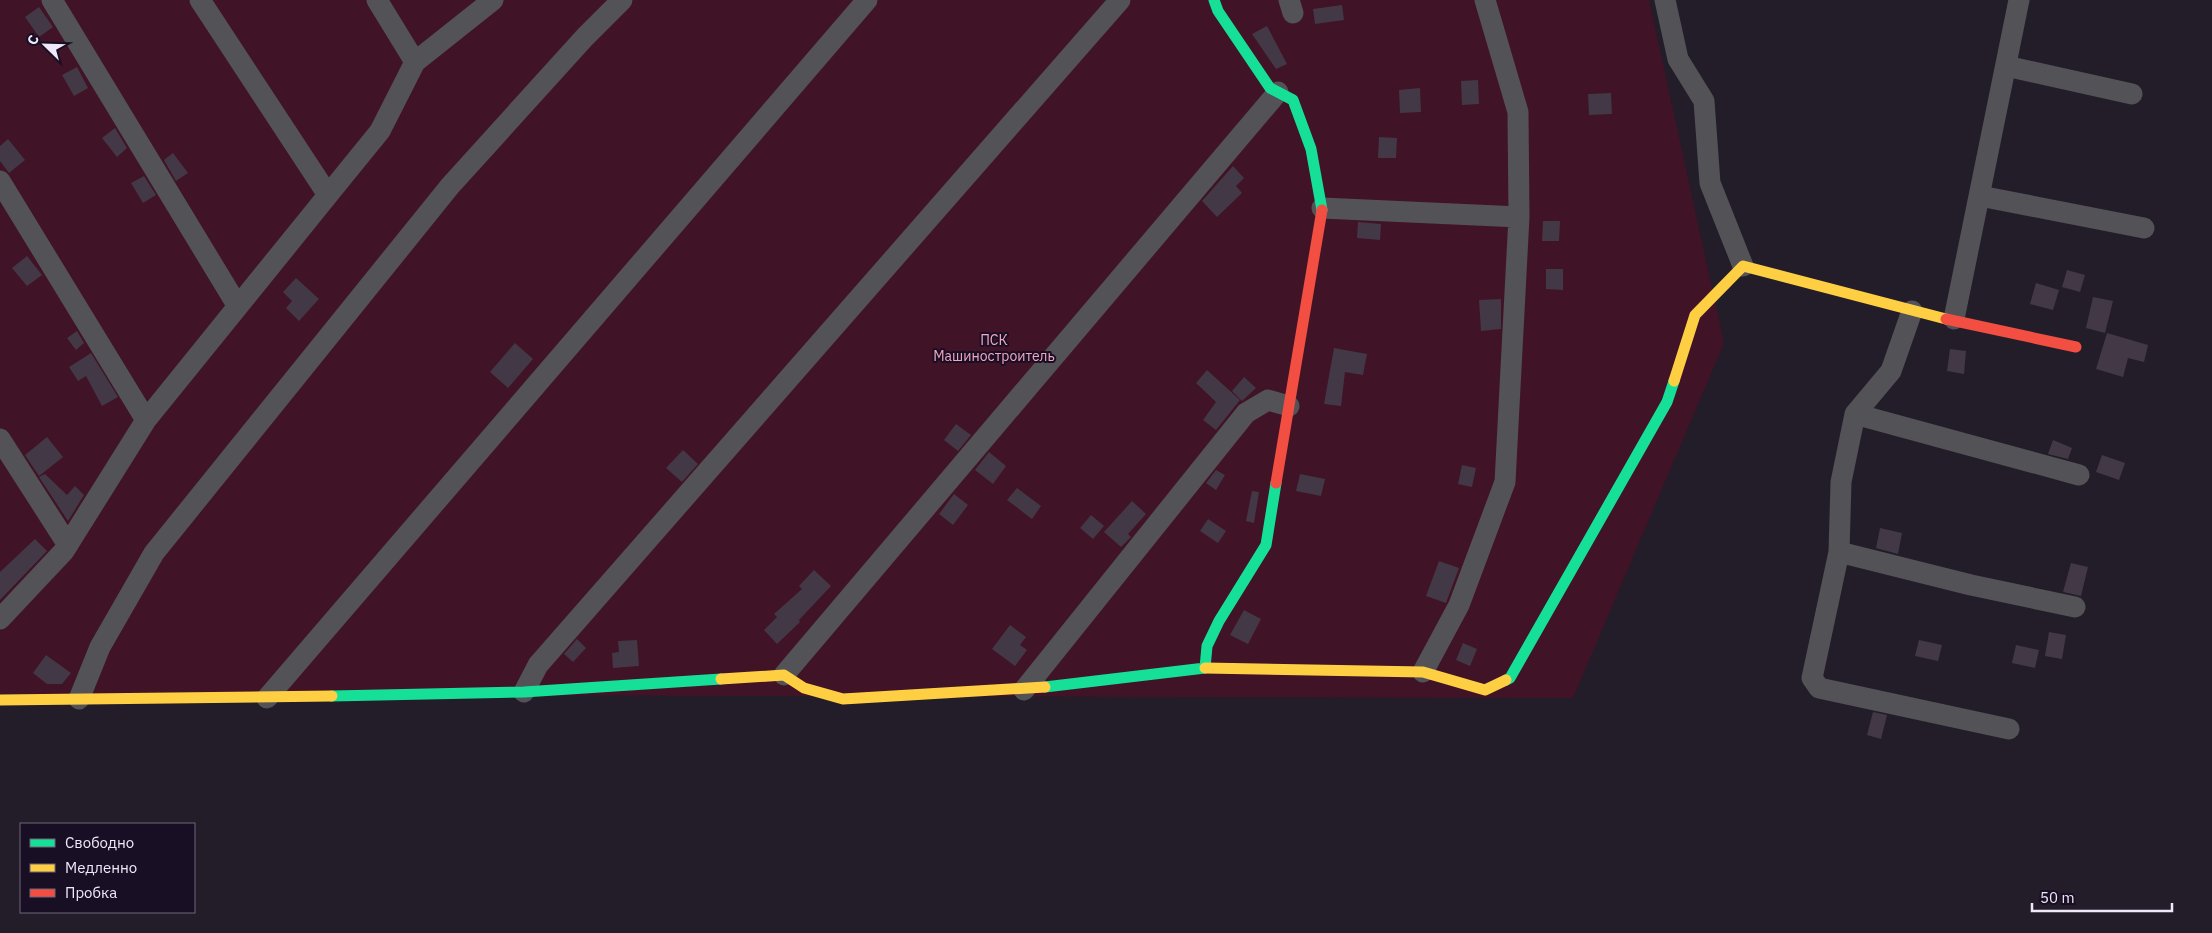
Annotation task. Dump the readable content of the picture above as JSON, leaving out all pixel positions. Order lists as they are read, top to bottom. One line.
{"parks":["ПСК Машиностроитель"],"legend":["Свободно","Медленно","Пробка"],"scale_bar":"50 m","north":"top left"}
